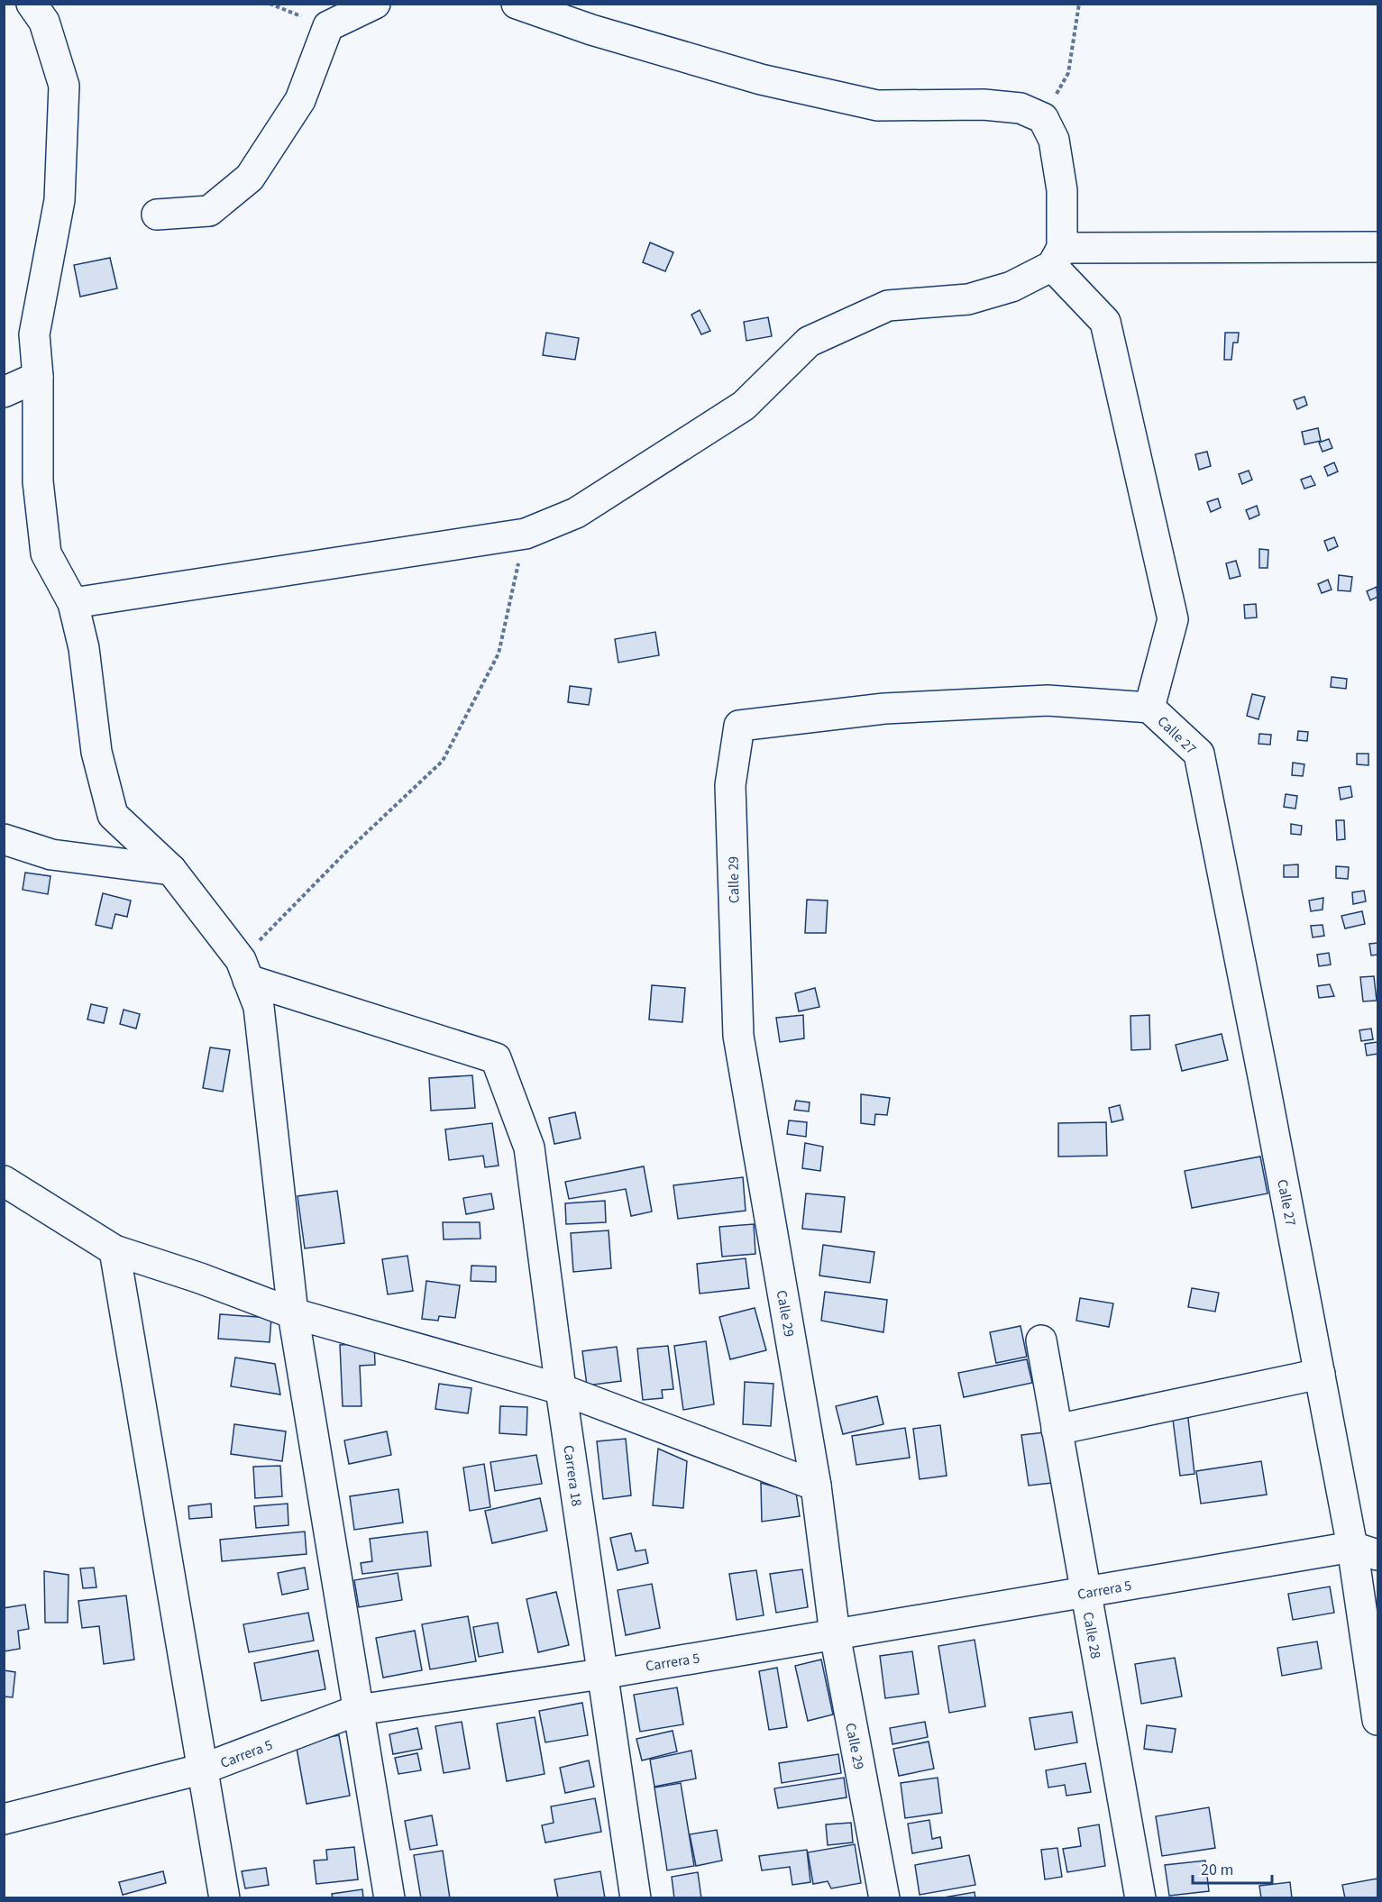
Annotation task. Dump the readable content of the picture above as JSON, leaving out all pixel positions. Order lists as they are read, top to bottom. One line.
{"streets":{"street":["Calle 27","Calle 29","Carrera 18","Carrera 5","Calle 28"]},"crossings":[["Calle 27","Calle 29"],["Calle 27","Carrera 5"],["Calle 29","Carrera 5"],["Carrera 18","Carrera 5"],["Carrera 5","Calle 28"]],"scale_bar":"20 m"}
